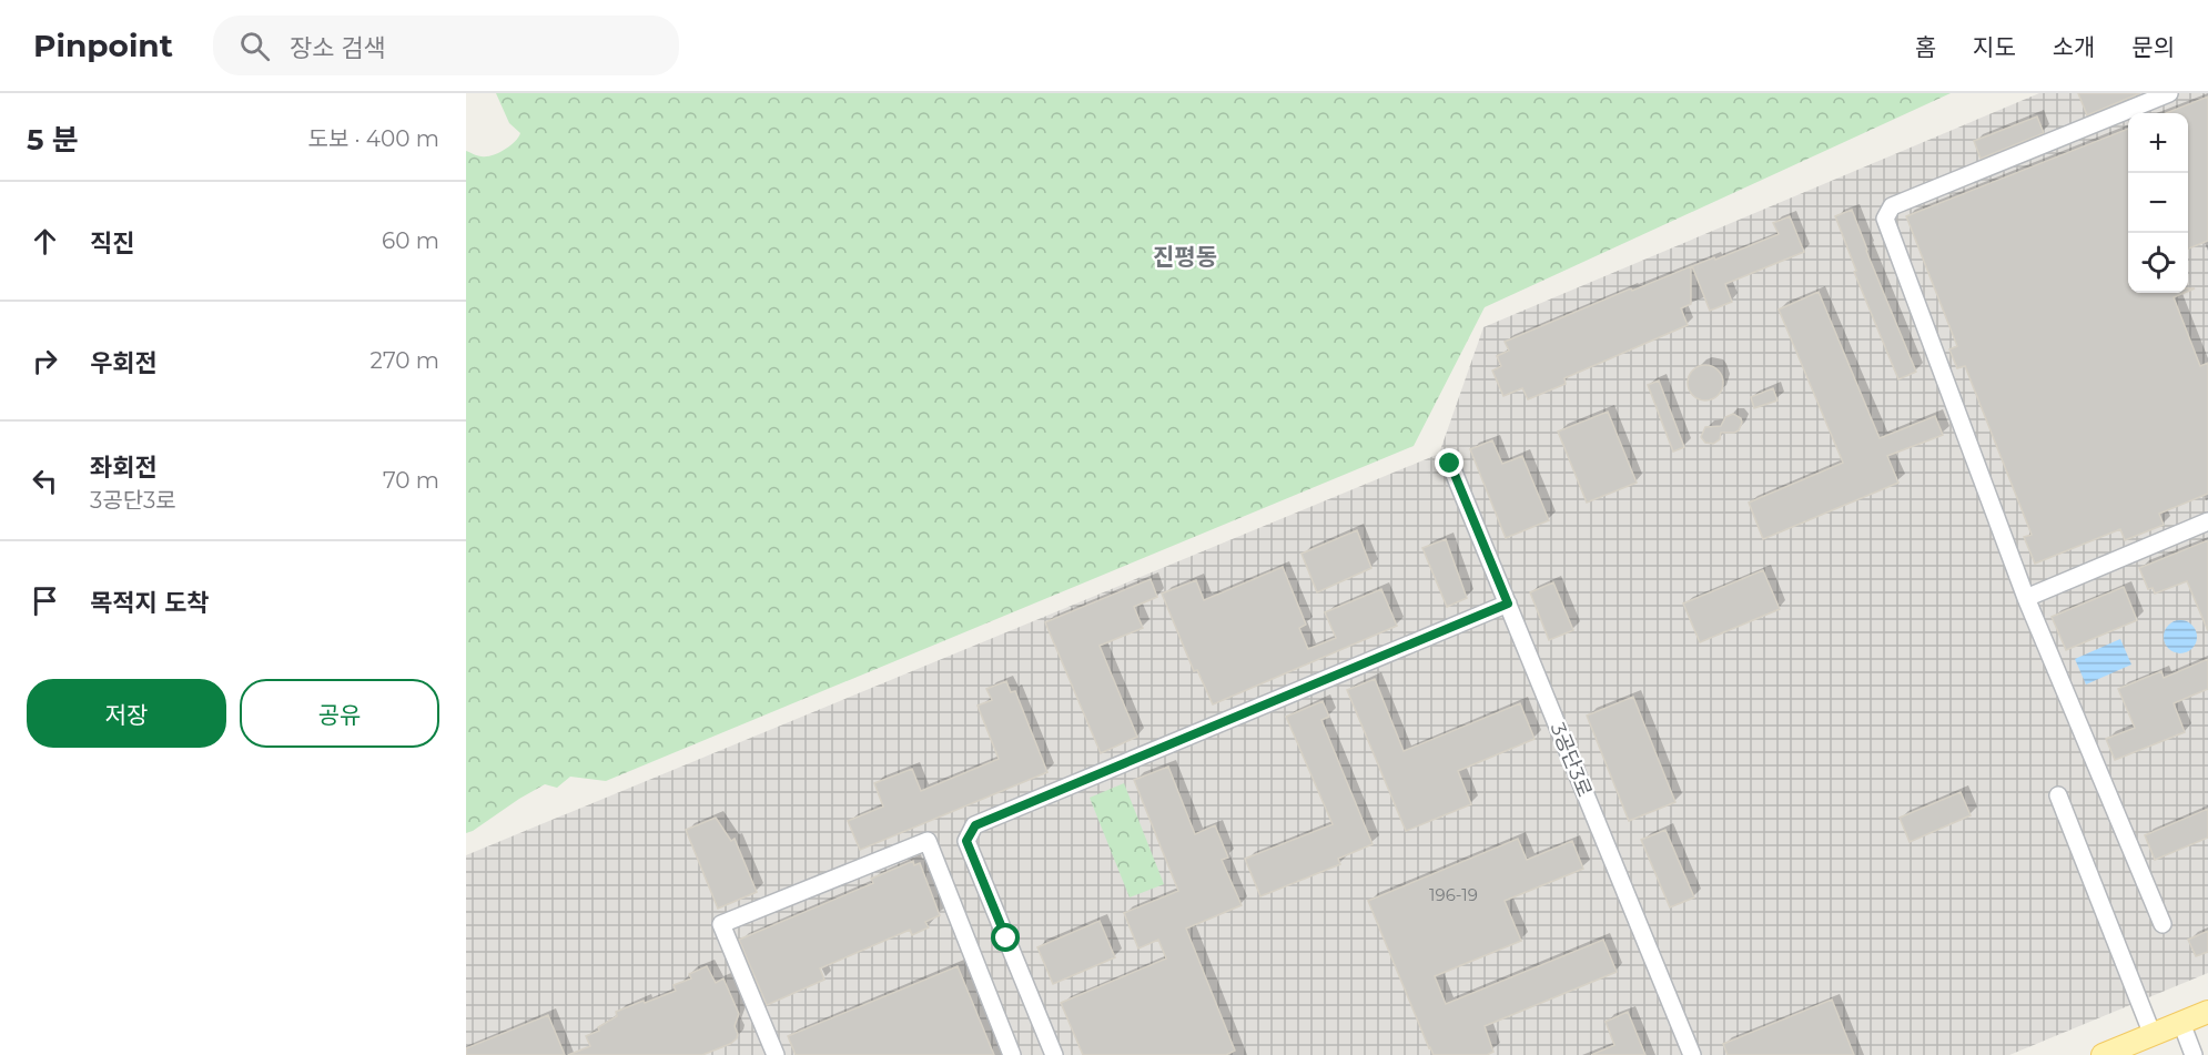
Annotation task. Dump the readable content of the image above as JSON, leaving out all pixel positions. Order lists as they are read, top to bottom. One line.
{"streets":{"street":["3공단3로"]},"districts":["진평동"],"house_numbers":["196-19"],"page":{"header":"Pinpoint","search":"장소 검색","nav":["홈","지도","소개","문의"],"heading":["5 분","도보 · 400 m"],"map_buttons":["+","−"],"list":[["직진","60 m"],["우회전","270 m"],["좌회전","3공단3로","70 m"],"목적지 도착"],"buttons":["저장","공유"]}}
